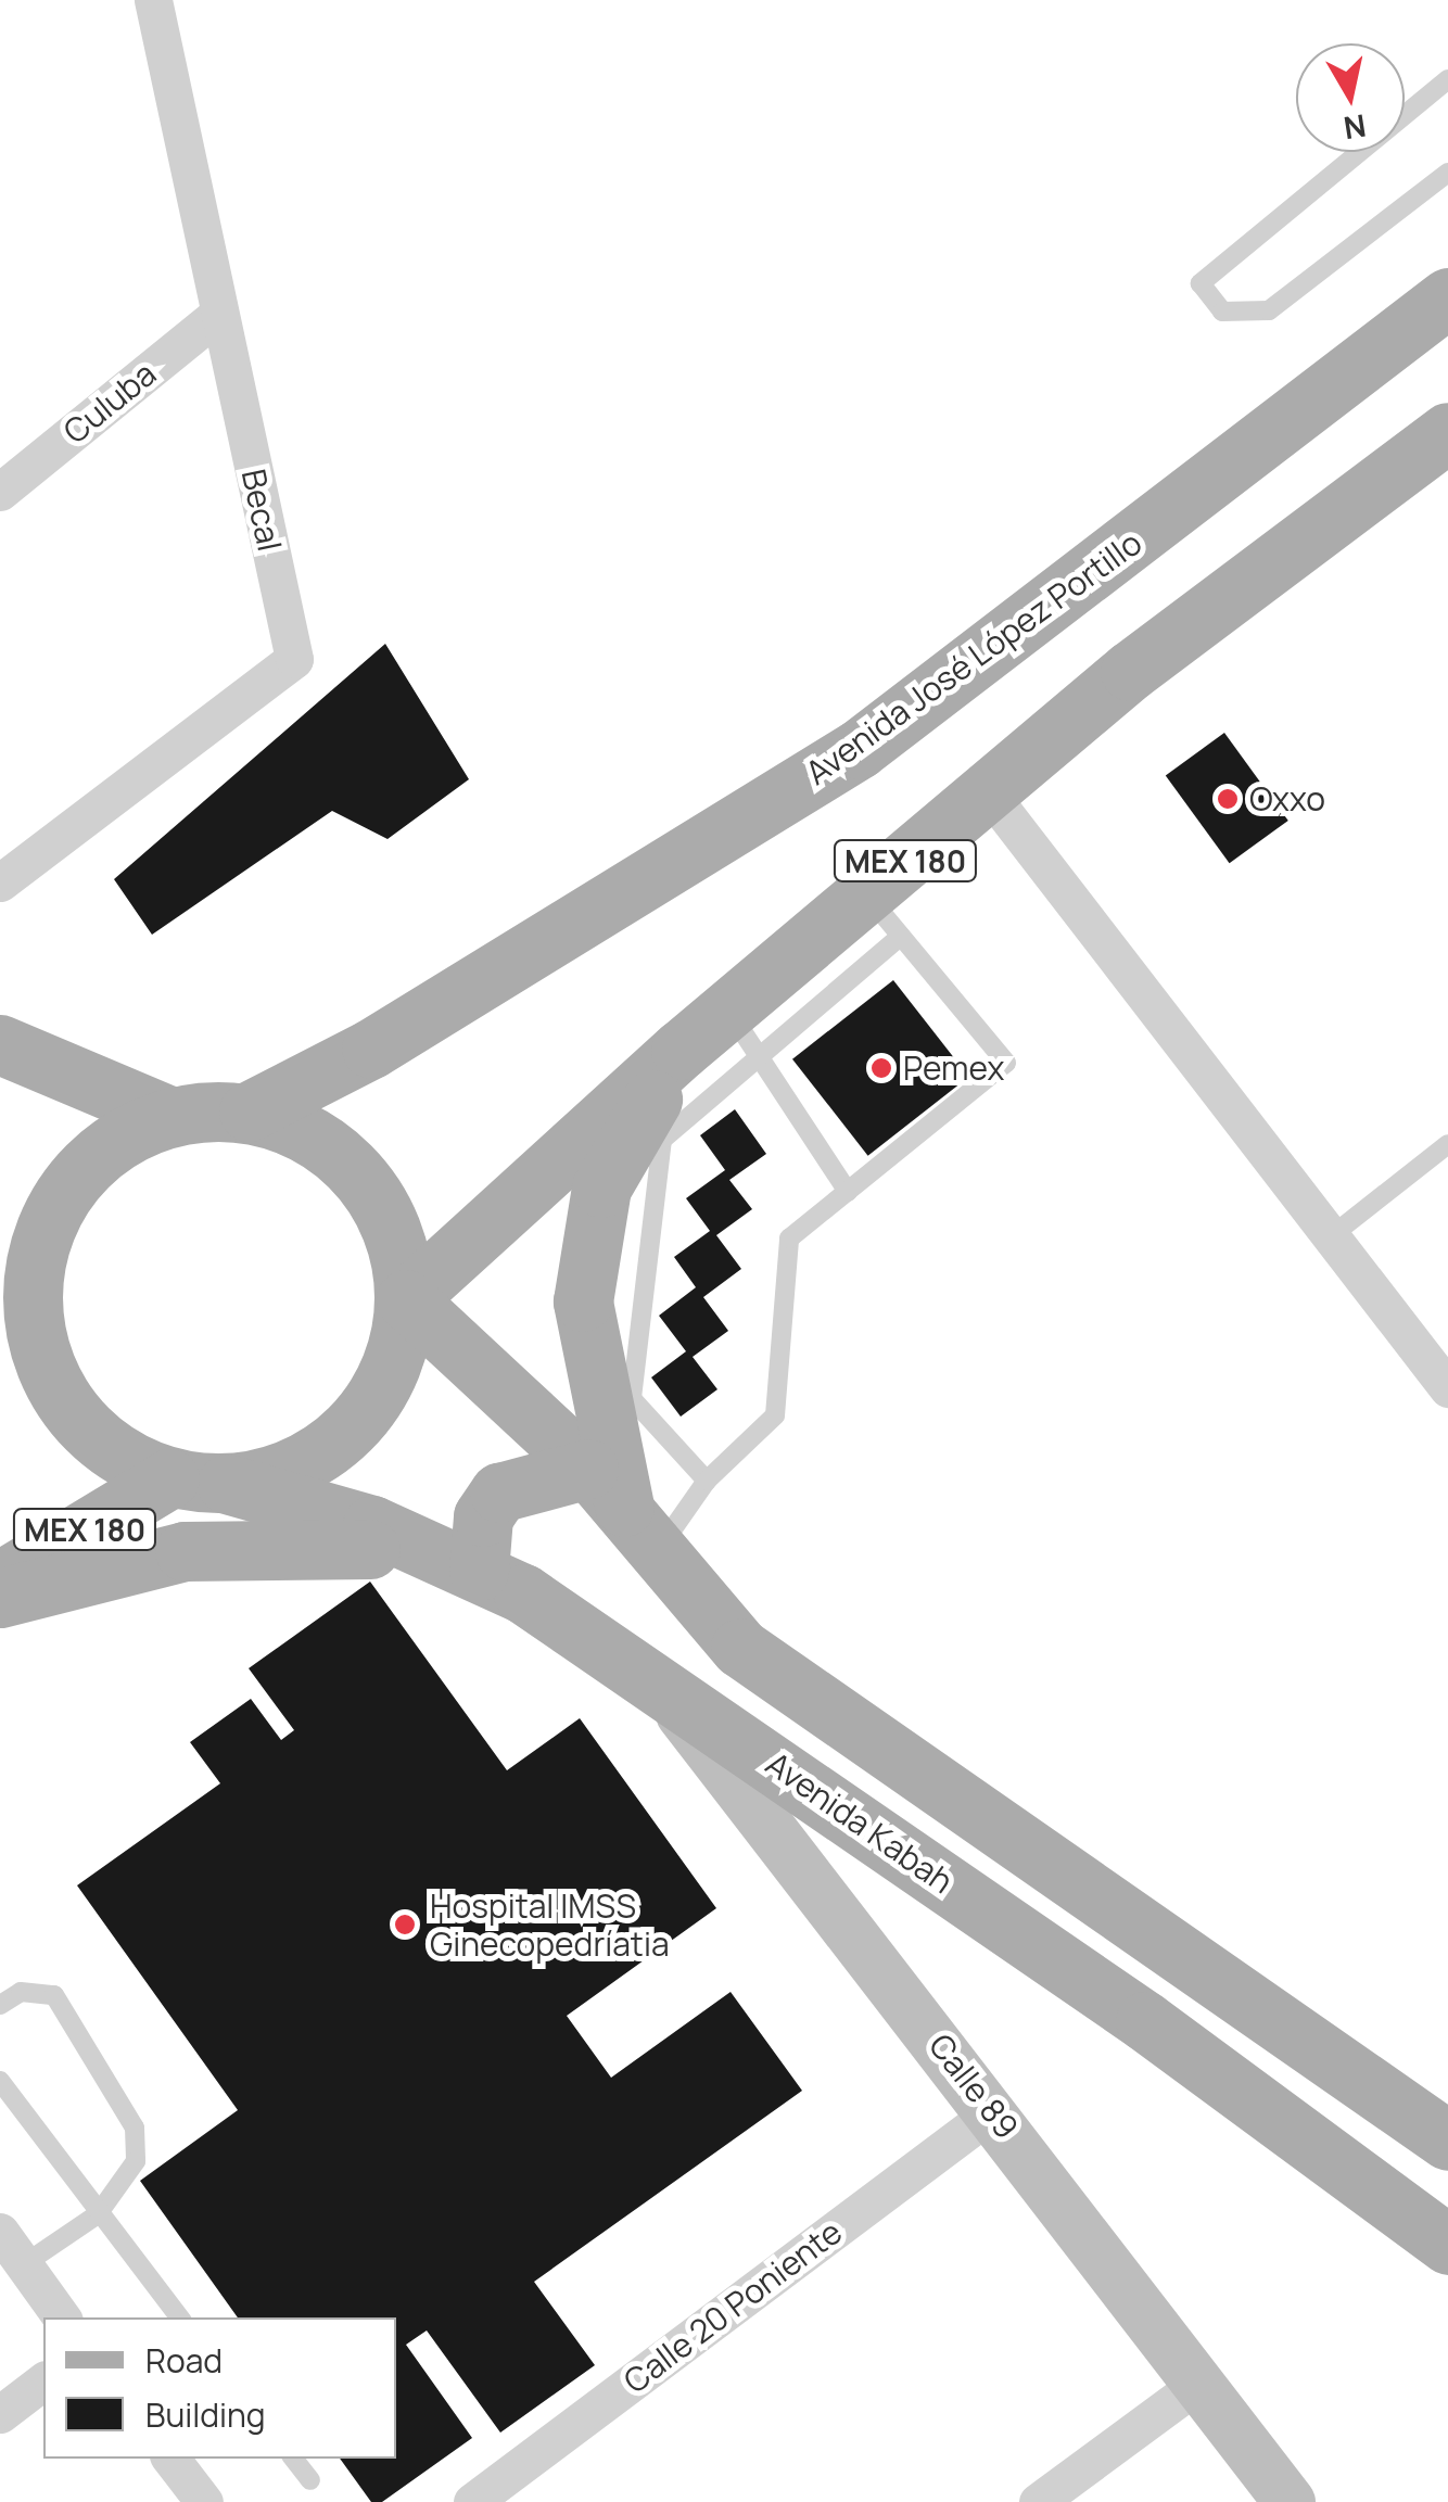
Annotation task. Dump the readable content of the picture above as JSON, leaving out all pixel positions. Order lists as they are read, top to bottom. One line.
{"streets":{"main road":["Avenida José López Portillo","MEX 180","Avenida Kabah"],"street":["Culuba","Becal","Calle 89","Calle 20 Poniente"]},"crossings":[["Culuba","Becal"],["Avenida José López Portillo","MEX 180"],["Avenida José López Portillo","Avenida Kabah"],["MEX 180","Avenida Kabah"],["Avenida Kabah","Calle 89"],["Calle 89","Calle 20 Poniente"]],"places":["Oxxo","Pemex","Hospital IMSS Ginecopedríatia"],"legend":["Road","Building"],"north":"bottom"}
